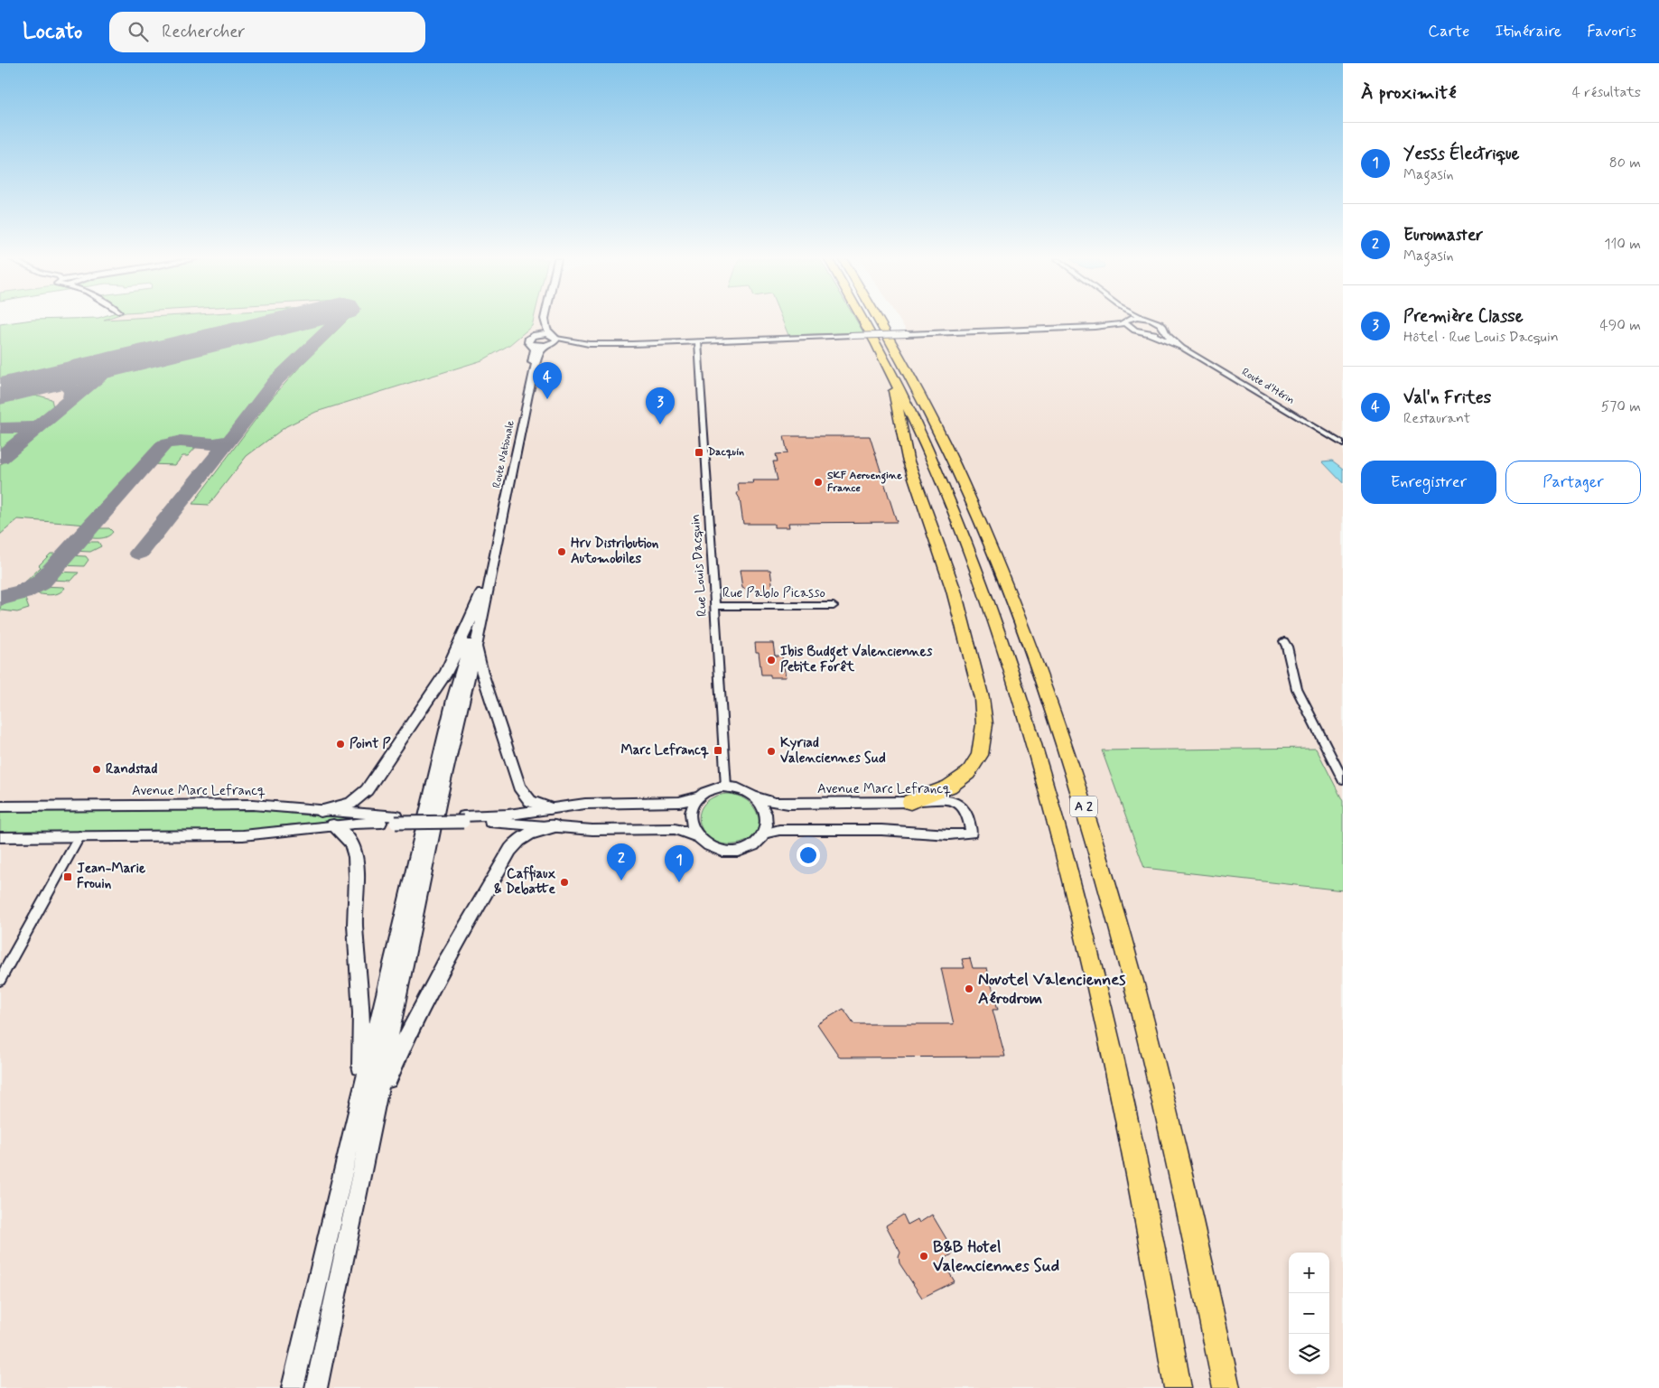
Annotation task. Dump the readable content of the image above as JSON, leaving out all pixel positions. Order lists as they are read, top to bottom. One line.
{"streets":{"highway":["A 2"],"main road":["Route Nationale"],"street":["Route d'Hérin","Rue Louis Dacquin","Rue Pablo Picasso","Avenue Marc Lefrancq"]},"crossings":[["Rue Louis Dacquin","Rue Pablo Picasso"],["Rue Louis Dacquin","Avenue Marc Lefrancq"]],"places":{"transit":["Dacquin","Marc Lefrancq","Jean-Marie Frouin"],"other":["SKF Aeroengine France","Hrv Distribution Automobiles","Ibis Budget Valenciennes Petite Forêt","Point P","Kyriad Valenciennes Sud","Randstad","Caffiaux & Debatte","Novotel Valenciennes Aérodrom","B&B Hotel Valenciennes Sud"]},"page":{"header":"Locato","search":"Rechercher","nav":["Carte","Itinéraire","Favoris"],"heading":["À proximité","4 résultats"],"list":[{"mark":"1","name":"Yesss Électrique","note":"Magasin","value":"80 m"},{"mark":"2","name":"Euromaster","note":"Magasin","value":"110 m"},{"mark":"3","name":"Première Classe","note":"Hôtel · Rue Louis Dacquin","value":"490 m"},{"mark":"4","name":"Val'n Frites","note":"Restaurant","value":"570 m"}],"pins":["4","3","2","1"],"buttons":["Enregistrer","Partager"],"map_buttons":["+","−"]}}
